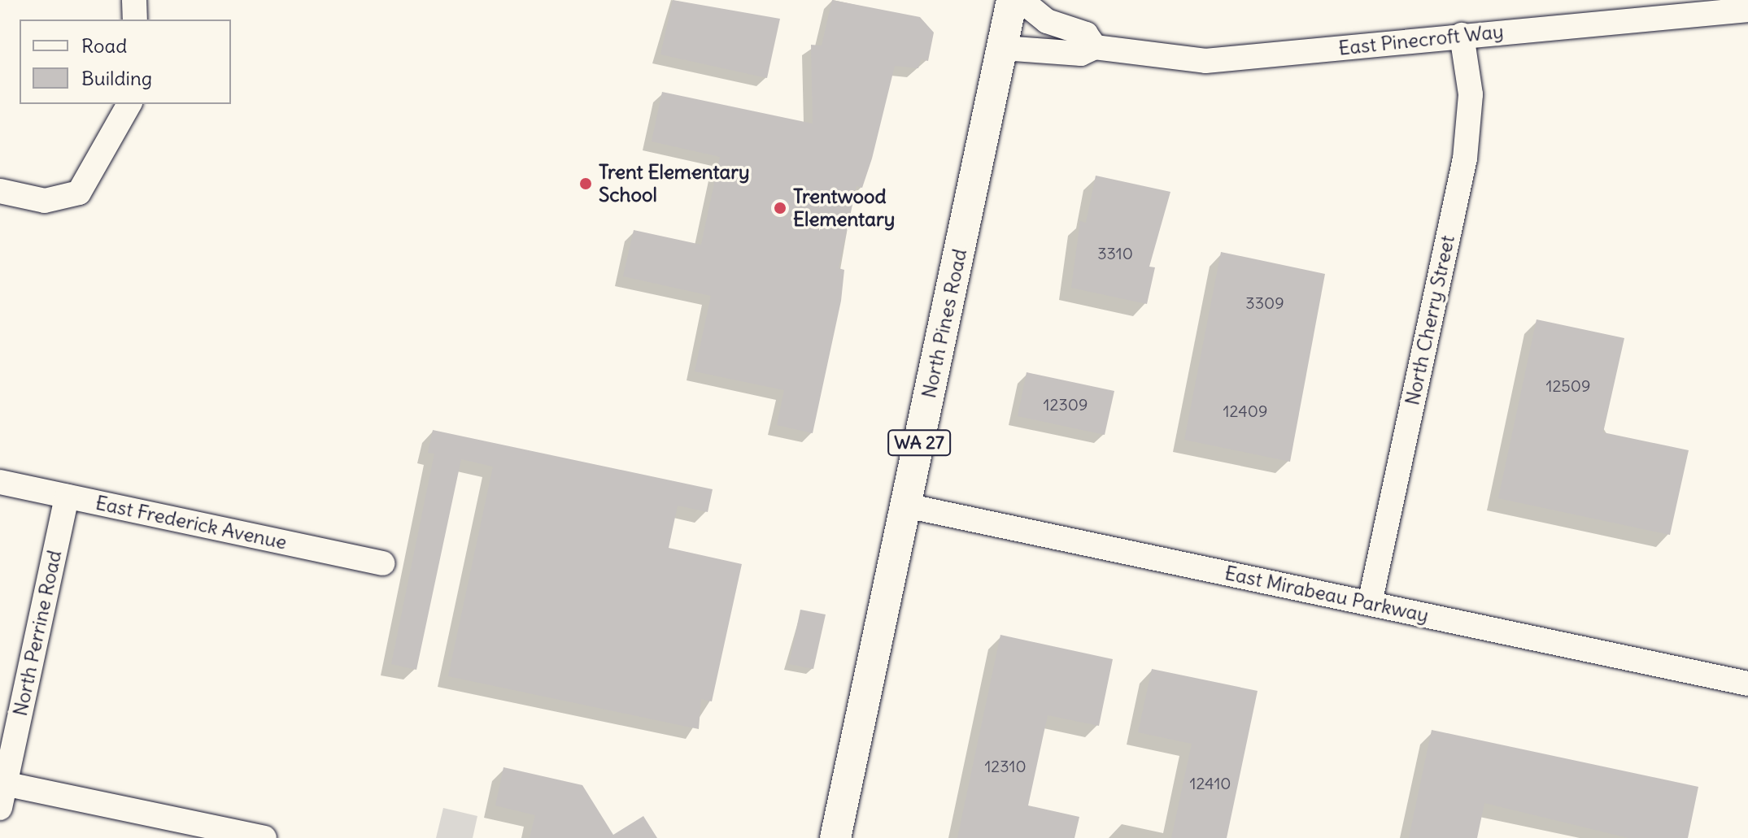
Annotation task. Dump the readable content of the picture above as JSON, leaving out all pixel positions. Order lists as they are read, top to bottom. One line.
{"streets":{"main road":["North Pines Road","WA 27"],"street":["East Pinecroft Way","North Cherry Street","East Frederick Avenue","East Mirabeau Parkway","North Perrine Road"]},"crossings":[["East Pinecroft Way","North Cherry Street"],["East Pinecroft Way","North Pines Road"],["North Cherry Street","East Mirabeau Parkway"],["North Pines Road","East Mirabeau Parkway"],["East Frederick Avenue","North Perrine Road"]],"places":["Trent Elementary School","Trentwood Elementary"],"house_numbers":["3310","3309","12509","12309","12409","12310","12410"],"legend":["Road","Building"]}
